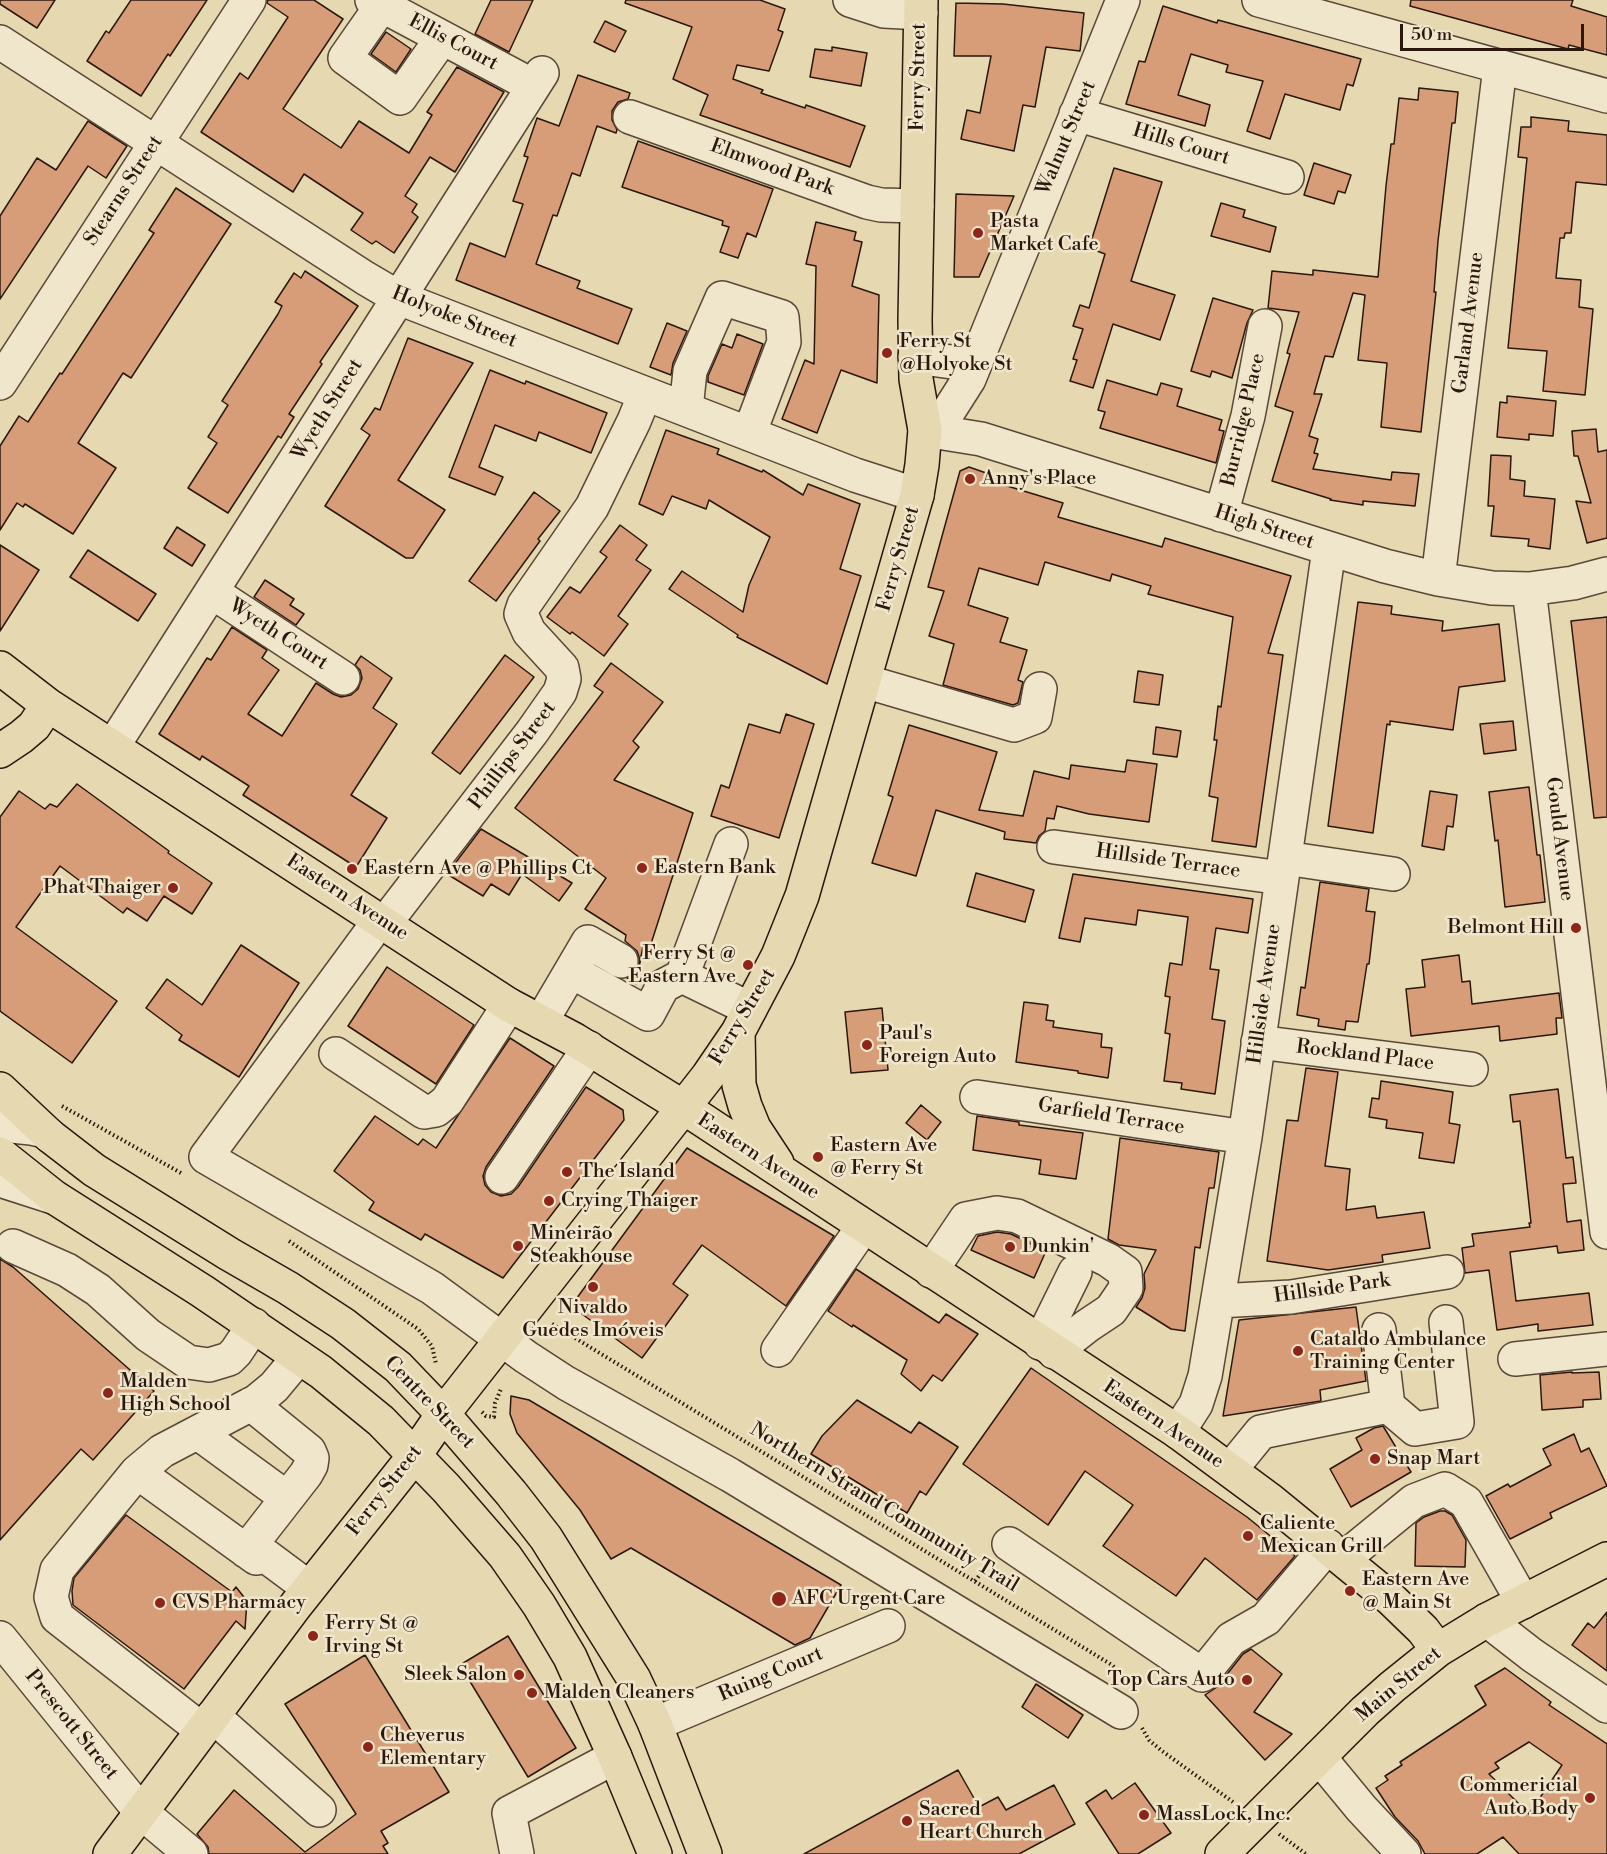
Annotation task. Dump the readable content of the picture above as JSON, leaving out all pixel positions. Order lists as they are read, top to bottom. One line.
{"streets":{"main road":["Ferry Street","Eastern Avenue","Centre Street","Main Street"],"street":["Ellis Court","Walnut Street","Hills Court","Elmwood Park","Stearns Street","Holyoke Street","Garland Avenue","Wyeth Street","Burridge Place","High Street","Wyeth Court","Phillips Street","Gould Avenue","Hillside Terrace","Hillside Avenue","Rockland Place","Garfield Terrace","Hillside Park","Ruing Court","Prescott Street"],"path":["Northern Strand Community Trail"]},"crossings":[["Ellis Court","Wyeth Street"],["Ferry Street","Walnut Street"],["Ferry Street","Elmwood Park"],["Ferry Street","Holyoke Street"],["Ferry Street","High Street"],["Ferry Street","Eastern Avenue"],["Ferry Street","Centre Street"],["Ferry Street","Prescott Street"],["Walnut Street","Hills Court"],["Walnut Street","High Street"],["Stearns Street","Holyoke Street"],["Holyoke Street","Wyeth Street"],["Holyoke Street","Phillips Street"],["Garland Avenue","High Street"],["Wyeth Street","Wyeth Court"],["Wyeth Street","Eastern Avenue"],["Burridge Place","High Street"],["High Street","Gould Avenue"],["High Street","Hillside Avenue"],["Phillips Street","Eastern Avenue"],["Hillside Terrace","Hillside Avenue"],["Eastern Avenue","Hillside Avenue"],["Eastern Avenue","Main Street"],["Hillside Avenue","Rockland Place"],["Hillside Avenue","Garfield Terrace"],["Hillside Avenue","Hillside Park"],["Centre Street","Ruing Court"]],"places":["Pasta Market Cafe","Ferry St @Holyoke St","Anny's Place","Eastern Bank","Eastern Ave @ Phillips Ct","Phat Thaiger","Belmont Hill","Ferry St @ Eastern Ave","Paul's Foreign Auto","Eastern Ave @ Ferry St","The Island","Crying Thaiger","Mineirão Steakhouse","Dunkin'","Nivaldo Guedes Imóveis","Cataldo Ambulance Training Center","Malden High School","Snap Mart","Caliente Mexican Grill","Eastern Ave @ Main St","AFC Urgent Care","CVS Pharmacy","Ferry St @ Irving St","Sleek Salon","Top Cars Auto","Malden Cleaners","Cheverus Elementary","Commericial Auto Body","MassLock, Inc.","Sacred Heart Church"],"scale_bar":"50 m"}
